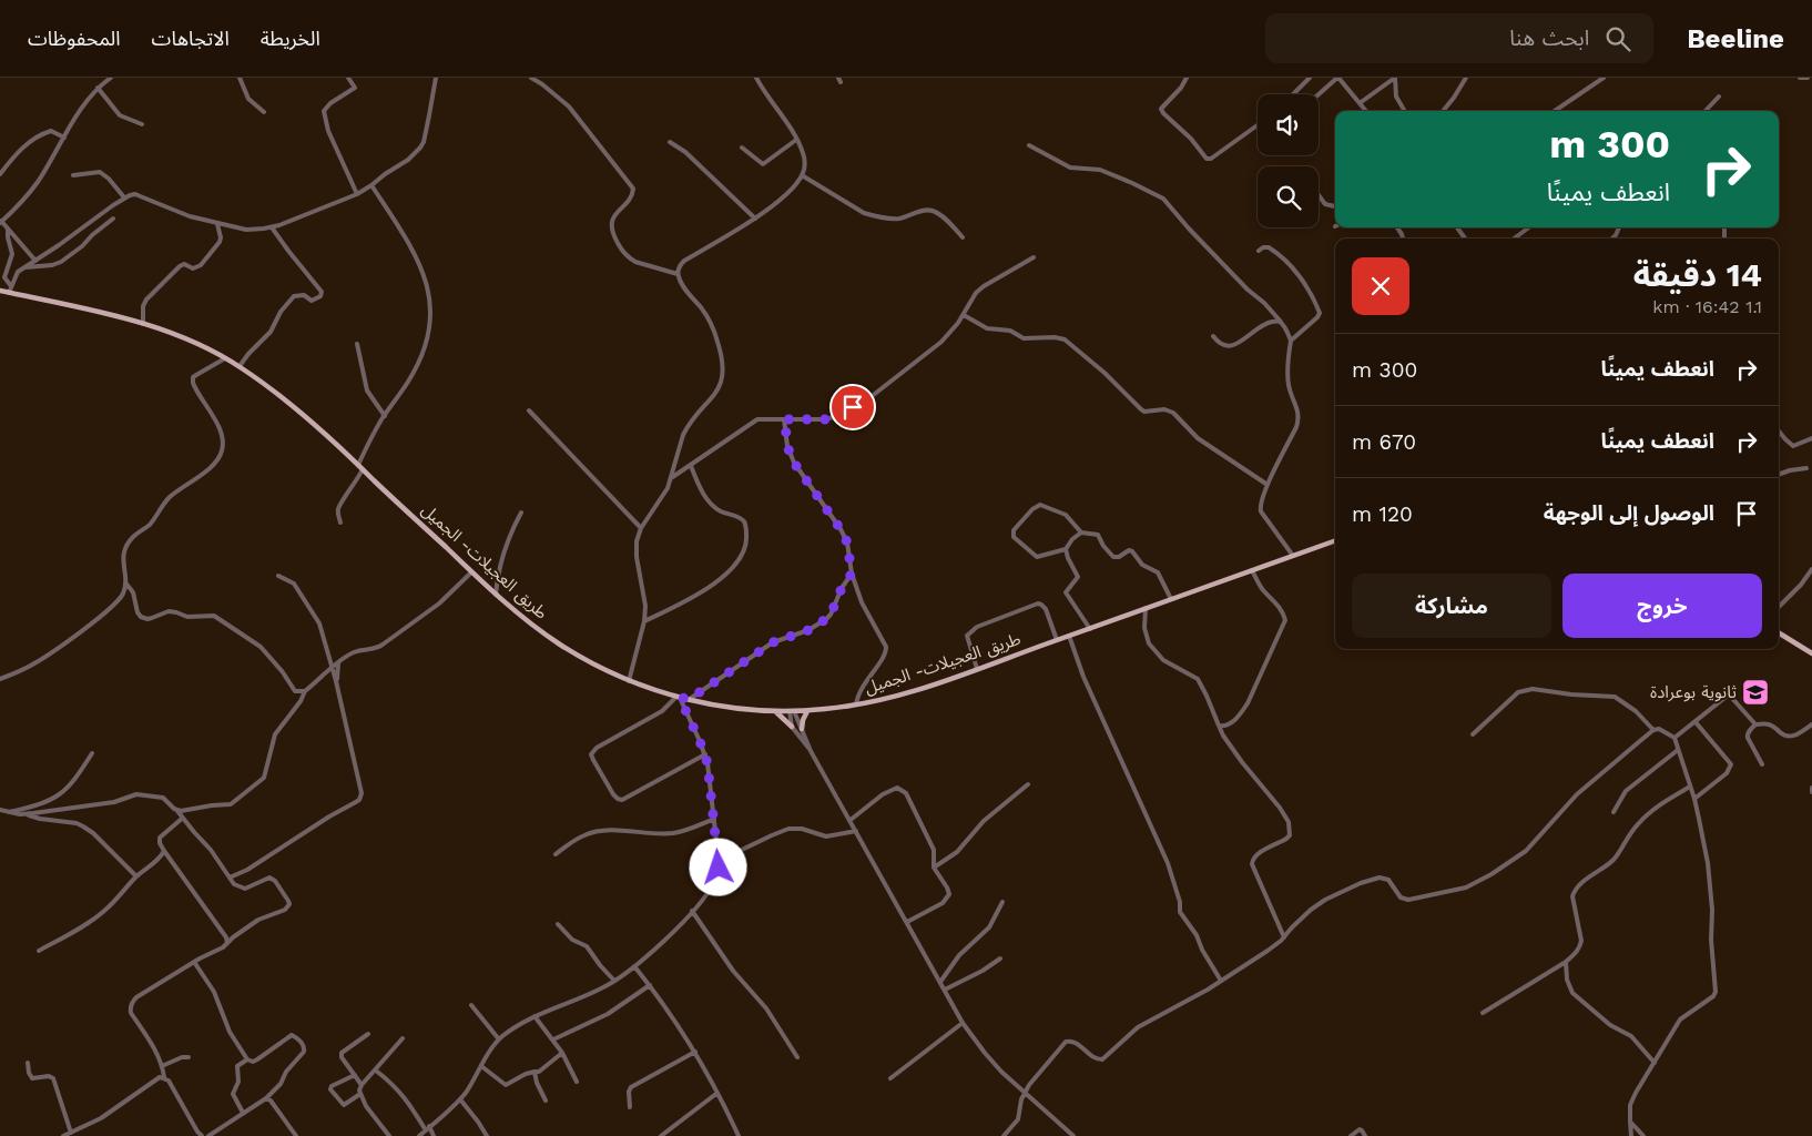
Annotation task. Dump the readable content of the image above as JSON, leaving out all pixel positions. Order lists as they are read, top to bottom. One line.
{"streets":{"main road":["طريق العجيلات- الجميل"]},"places":{"school or university":["ثانوية بوعرادة"]},"page":{"header":"Beeline","search":"ابحث هنا","nav":["الخريطة","الاتجاهات","المحفوظات"],"turn":["300 m","انعطف يمينًا"],"heading":["14 دقيقة","1.1 km · 16:42"],"list":[{"name":"انعطف يمينًا","value":"300 m"},{"name":"انعطف يمينًا","value":"670 m"},{"name":"الوصول إلى الوجهة","value":"120 m"}],"buttons":["خروج","مشاركة"]}}
